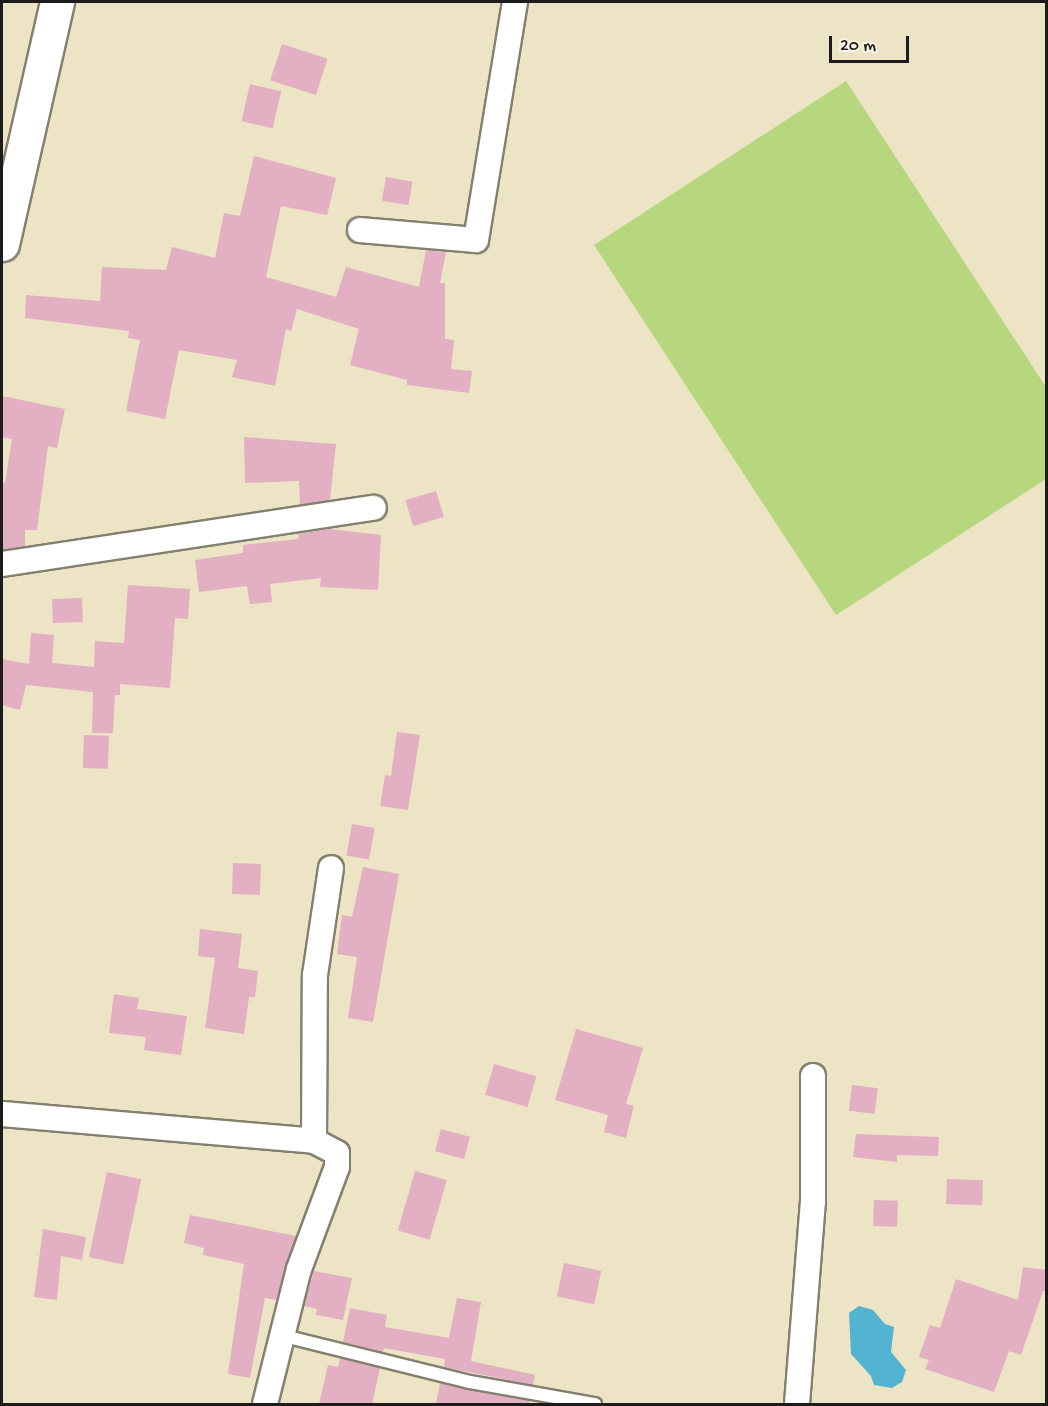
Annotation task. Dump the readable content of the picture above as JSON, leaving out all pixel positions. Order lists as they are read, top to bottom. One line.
{"scale_bar":"20 m"}
